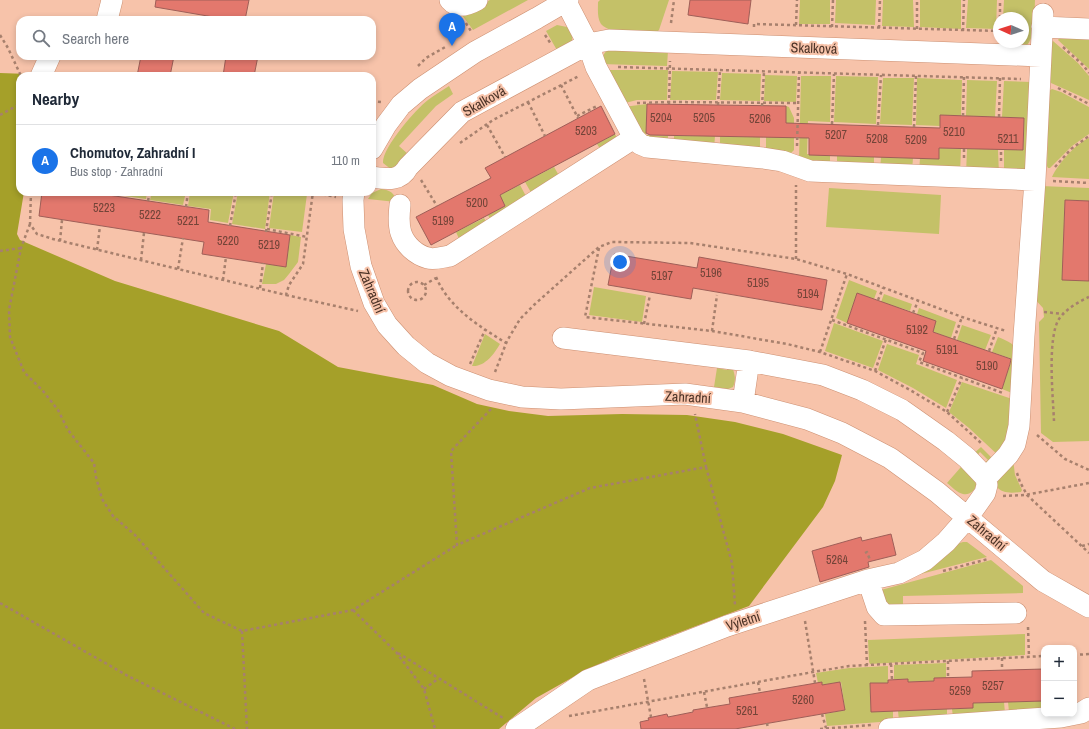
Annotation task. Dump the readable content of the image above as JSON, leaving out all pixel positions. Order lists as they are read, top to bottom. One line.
{"streets":{"street":["Skalková","Zahradní","Výletní"]},"crossings":[["Zahradní","Výletní"]],"house_numbers":["5204","5205","5206","5203","5210","5207","5208","5211","5209","5200","5223","5222","5221","5199","5220","5219","5196","5197","5195","5194","5192","5191","5190","5264","5257","5259","5260","5261"],"north":"left","page":{"pins":"A","search":"Search here","heading":"Nearby","list":[{"mark":"A","name":"Chomutov, Zahradní I","note":"Bus stop · Zahradní","value":"110 m"}],"map_buttons":["+","−"]}}
